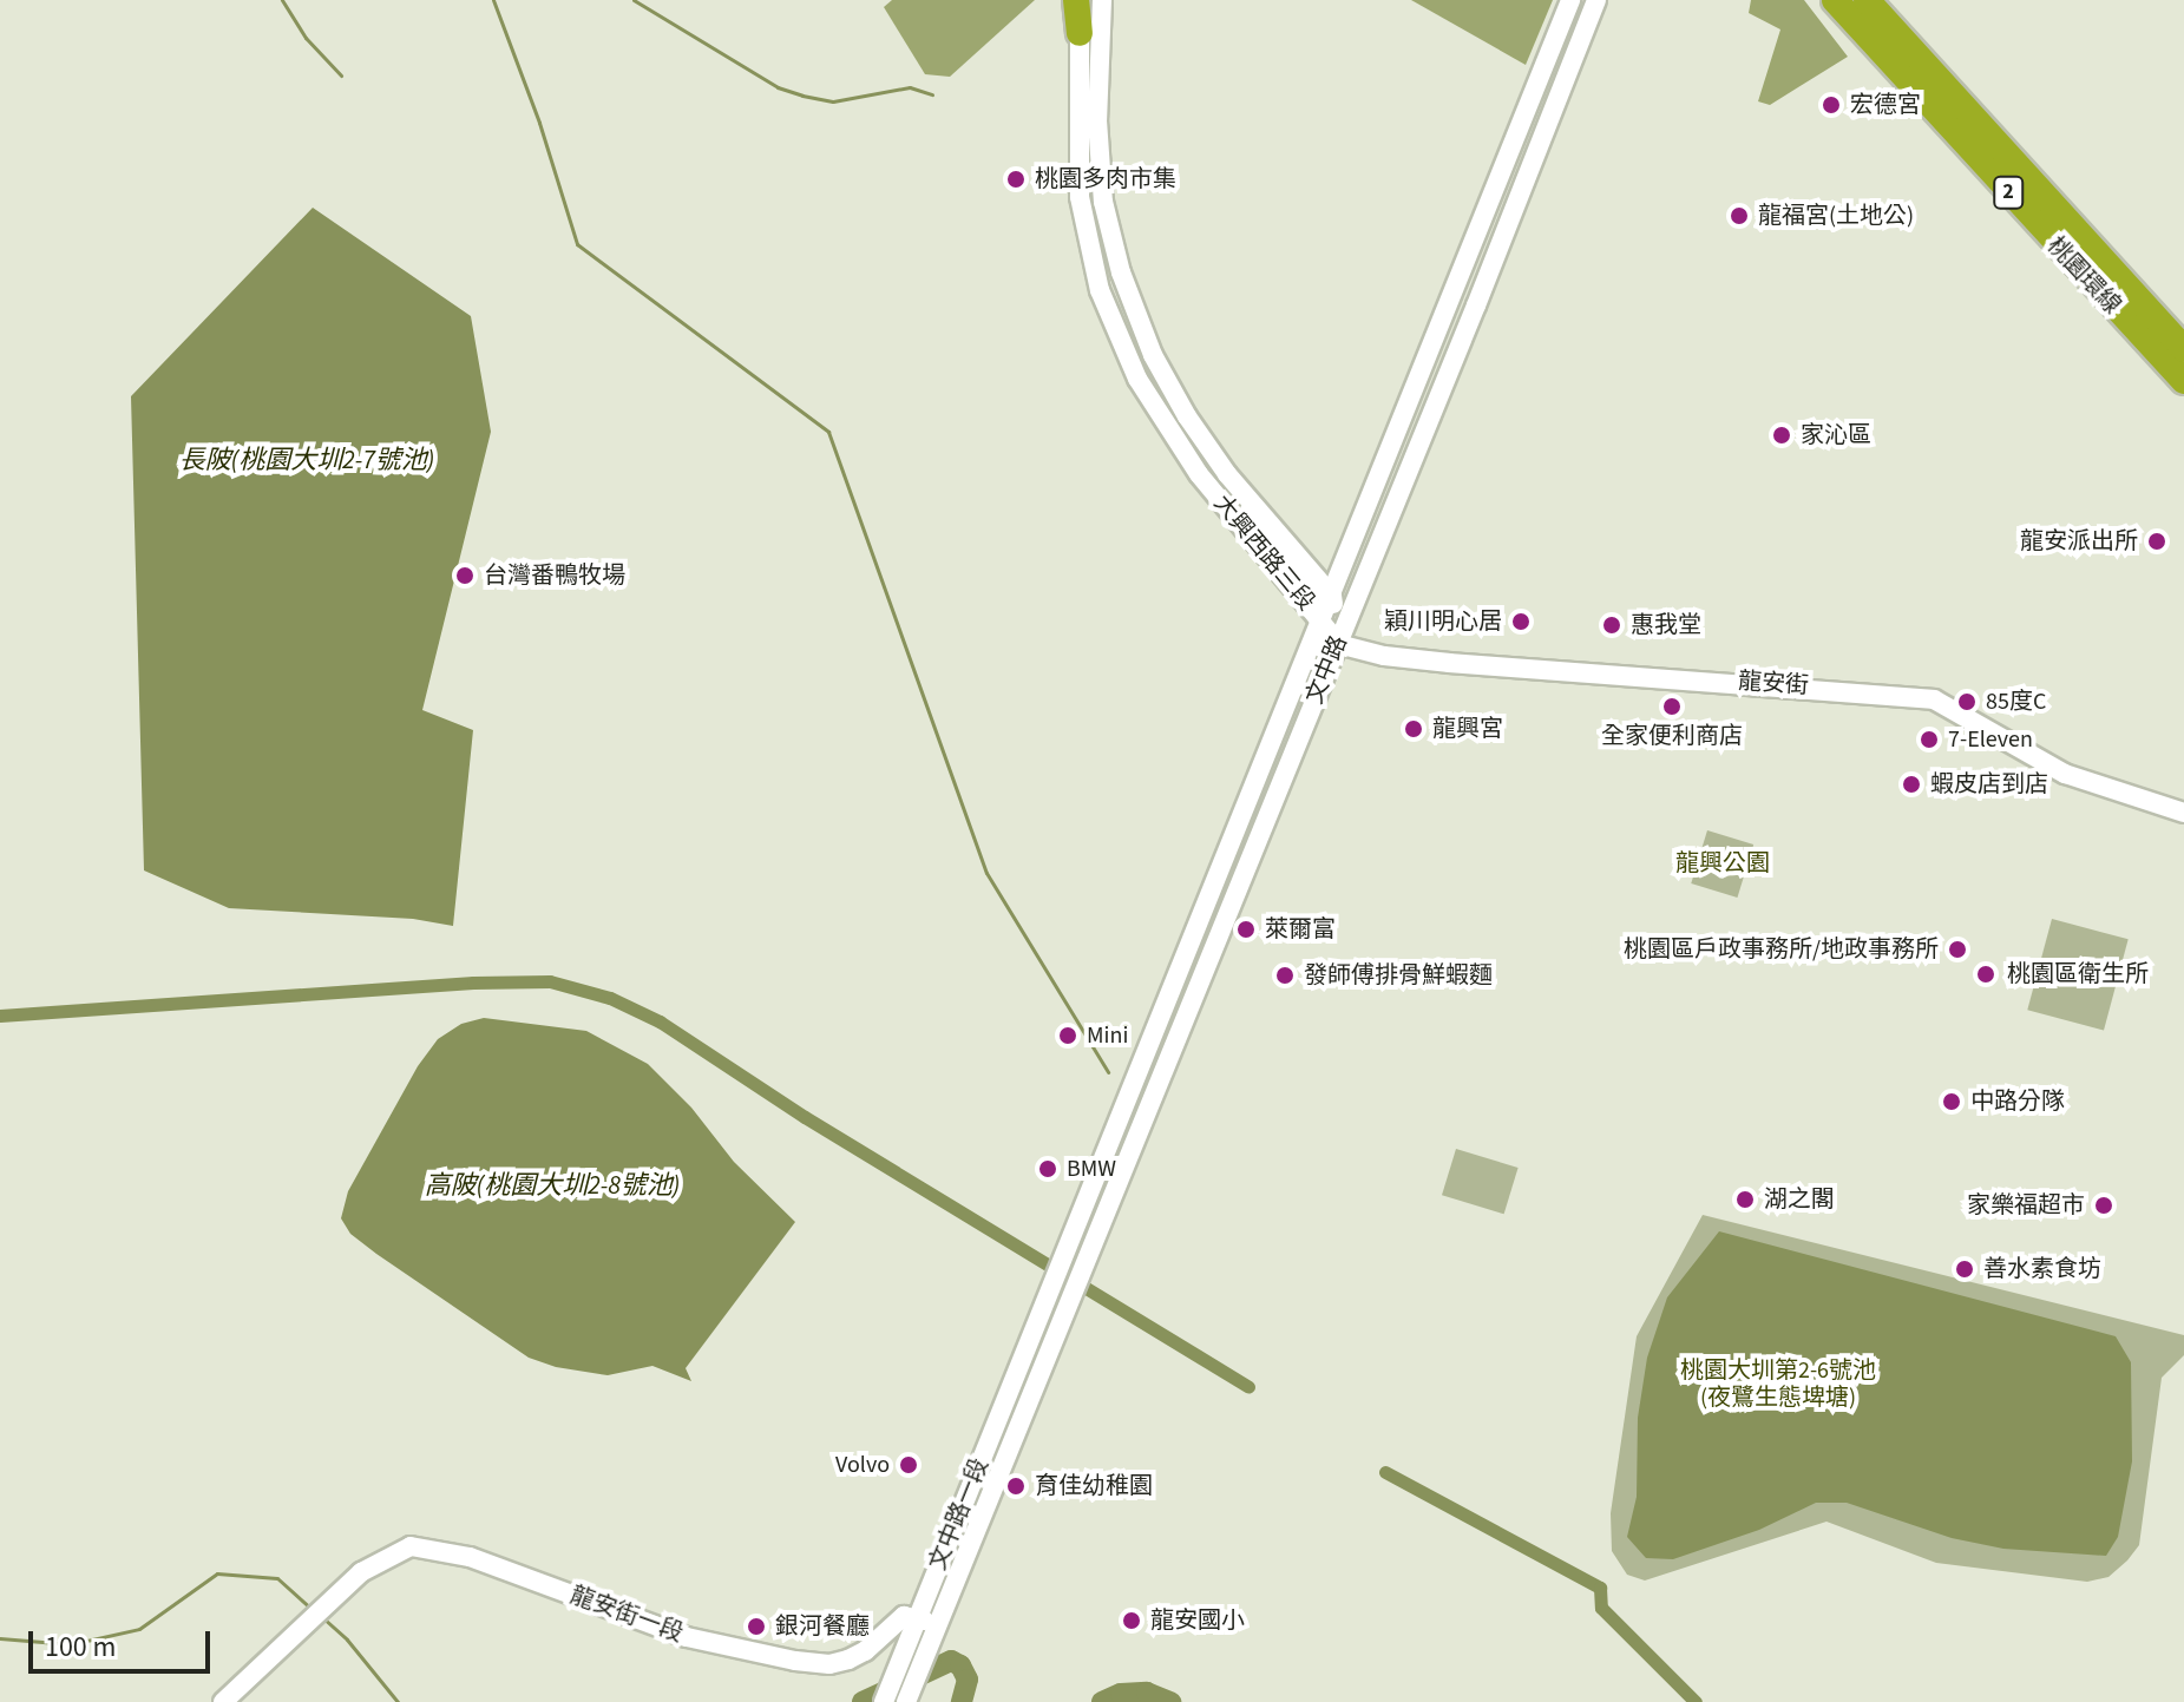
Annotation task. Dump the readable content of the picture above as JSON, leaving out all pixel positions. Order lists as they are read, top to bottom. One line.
{"streets":{"highway":["2","桃園環線"],"street":["大興西路三段","文中路","龍安街","文中路一段","龍安街一段"]},"crossings":[["大興西路三段","文中路"],["大興西路三段","龍安街"],["文中路","龍安街"],["文中路","文中路一段"],["文中路一段","龍安街一段"]],"water":["長陂(桃園大圳2-7號池)","高陂(桃園大圳2-8號池)"],"parks":["龍興公園","桃園大圳第2-6號池 (夜鷺生態埤塘)"],"places":["宏德宮","桃園多肉市集","龍福宮(土地公)","家沁區","龍安派出所","台灣番鴨牧場","穎川明心居","惠我堂","85度C","全家便利商店","龍興宮","7-Eleven","蝦皮店到店","萊爾富","桃園區戶政事務所/地政事務所","桃園區衛生所","發師傅排骨鮮蝦麵","Mini","中路分隊","BMW","湖之閣","家樂福超市","善水素食坊","Volvo","育佳幼稚園","龍安國小","銀河餐廳"],"scale_bar":"100 m"}
